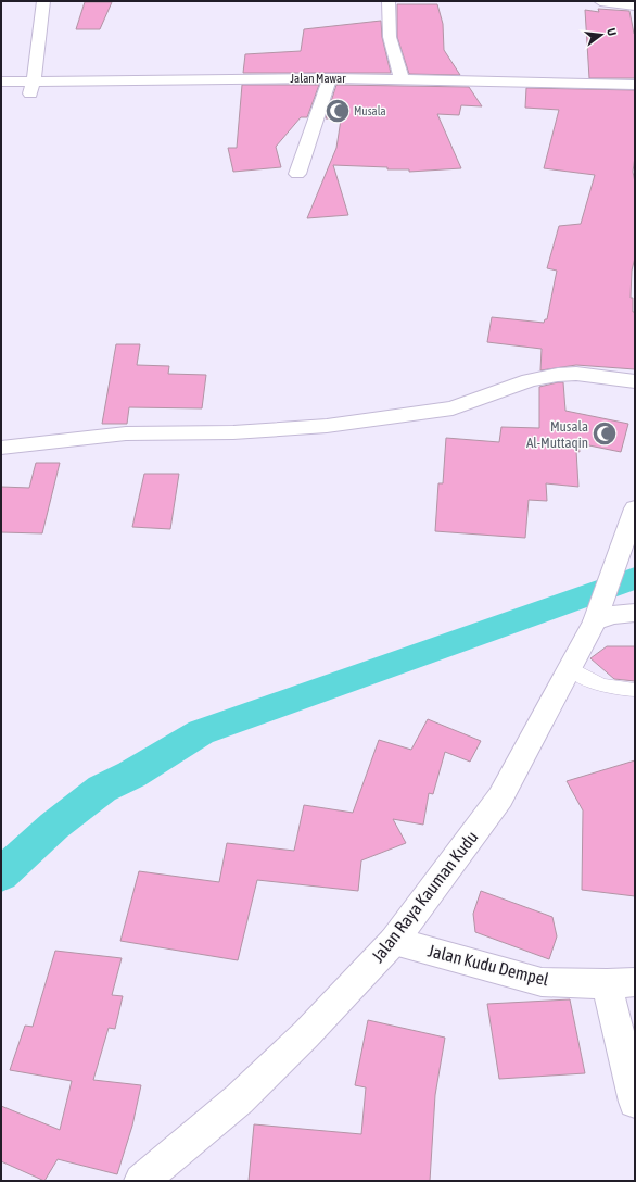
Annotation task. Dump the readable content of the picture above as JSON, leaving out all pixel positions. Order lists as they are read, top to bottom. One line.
{"streets":{"street":["Jalan Mawar","Jalan Raya Kauman Kudu","Jalan Kudu Dempel"]},"crossings":[["Jalan Raya Kauman Kudu","Jalan Kudu Dempel"]],"places":{"mosque":["Musala","Musala Al-Muttaqin"]},"north":"right"}
